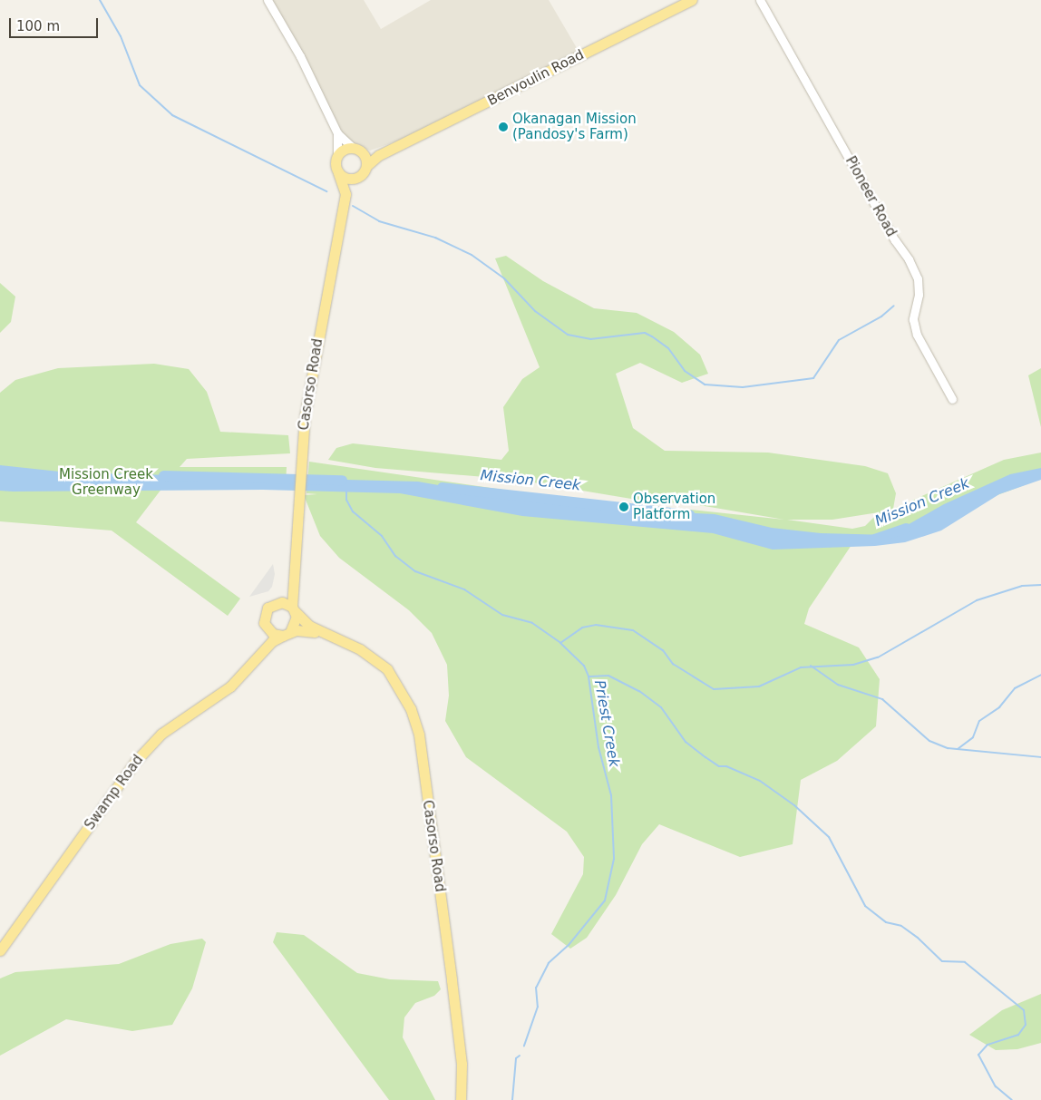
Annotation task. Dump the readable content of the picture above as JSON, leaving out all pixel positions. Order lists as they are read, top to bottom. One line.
{"streets":{"main road":["Benvoulin Road","Casorso Road","Swamp Road"],"street":["Pioneer Road"]},"crossings":[["Benvoulin Road","Casorso Road"],["Casorso Road","Swamp Road"]],"water":["Mission Creek","Priest Creek"],"parks":["Mission Creek Greenway"],"places":["Okanagan Mission (Pandosy's Farm)","Observation Platform"],"scale_bar":"100 m"}
